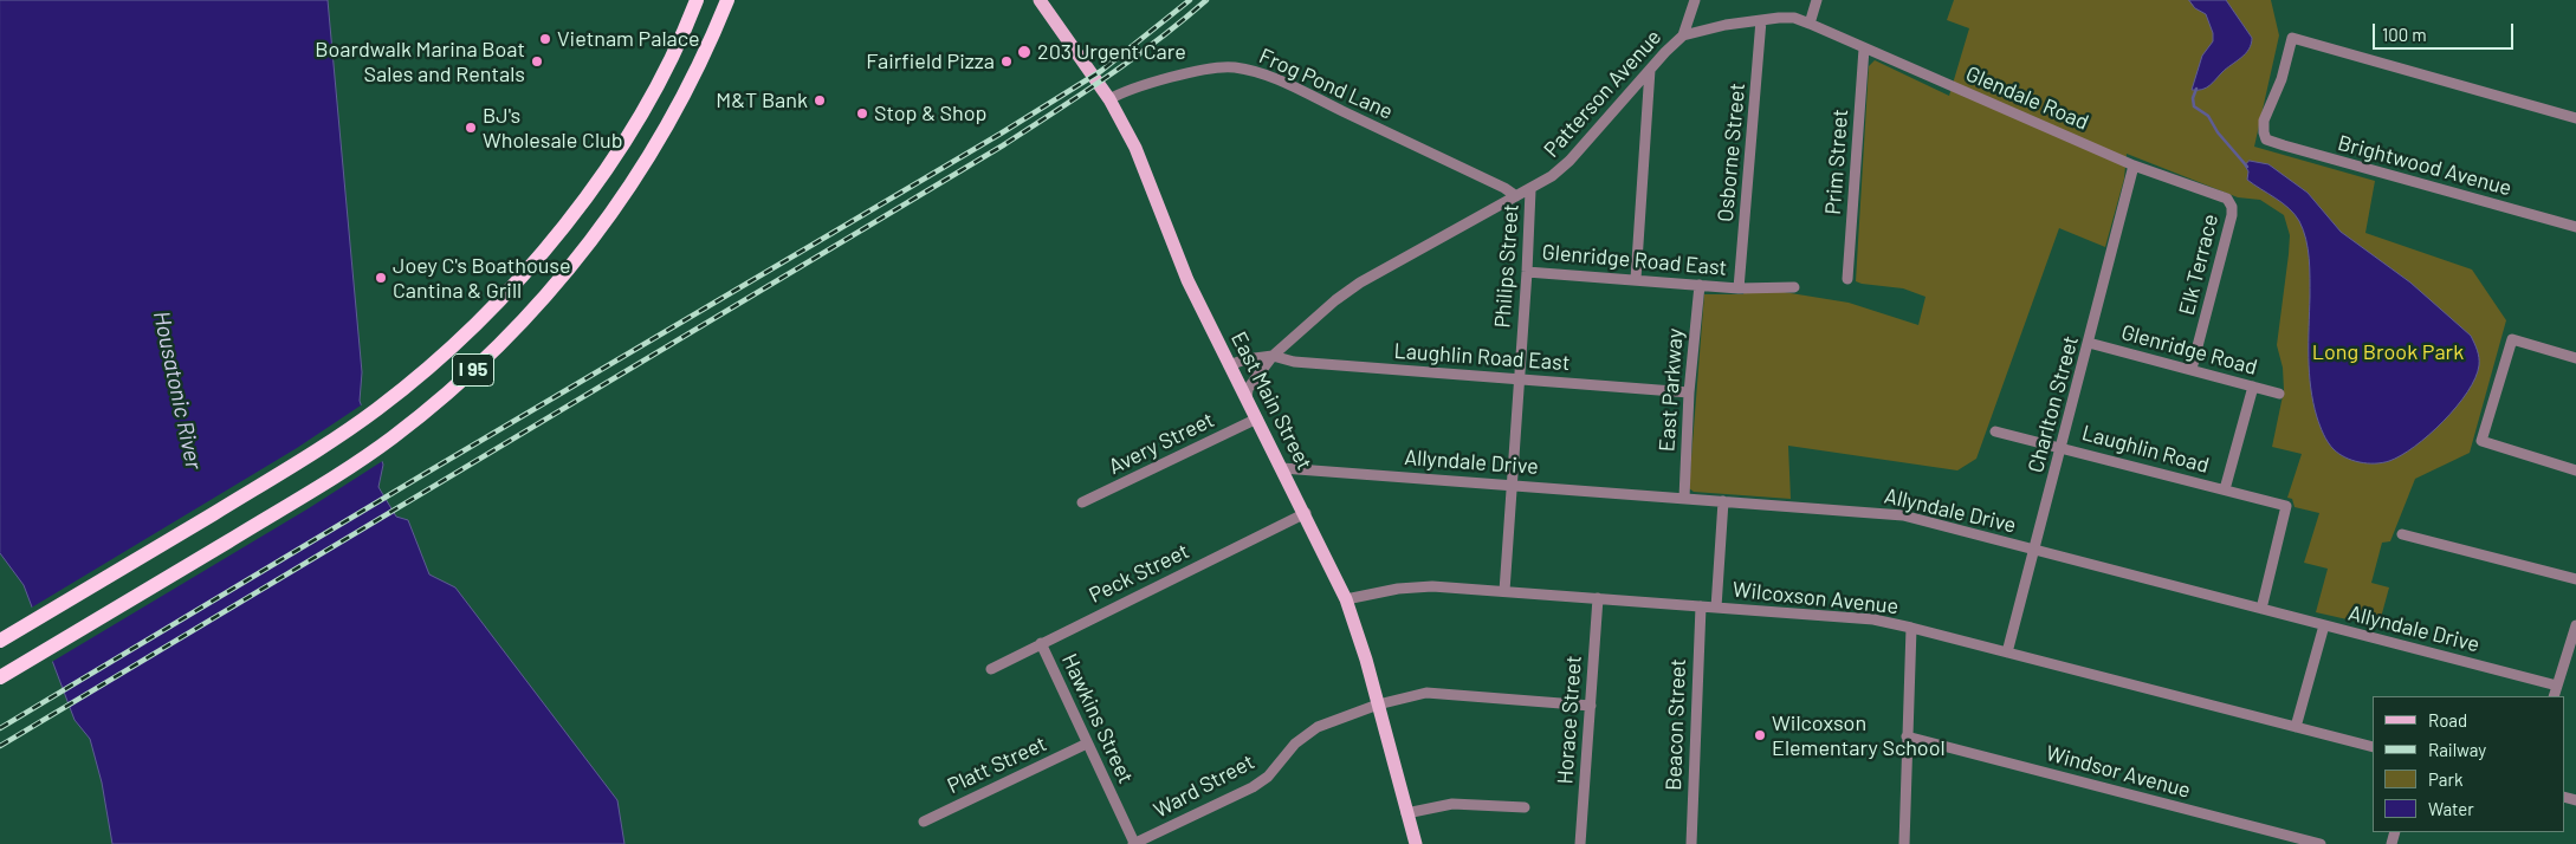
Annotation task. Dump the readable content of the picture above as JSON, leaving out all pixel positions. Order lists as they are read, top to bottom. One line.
{"streets":{"highway":["I 95"],"main road":["East Main Street"],"street":["Frog Pond Lane","Patterson Avenue","Glendale Road","Osborne Street","Prim Street","Brightwood Avenue","Glenridge Road East","Elk Terrace","Philips Street","Glenridge Road","Laughlin Road East","East Parkway","Charlton Street","Avery Street","Laughlin Road","Allyndale Drive","Peck Street","Wilcoxson Avenue","Hawkins Street","Horace Street","Beacon Street","Platt Street","Windsor Avenue","Ward Street"]},"crossings":[["Frog Pond Lane","Patterson Avenue"],["Frog Pond Lane","East Main Street"],["Patterson Avenue","Glendale Road"],["Patterson Avenue","Osborne Street"],["Patterson Avenue","Philips Street"],["Patterson Avenue","Laughlin Road East"],["Patterson Avenue","East Main Street"],["Glendale Road","Prim Street"],["Glendale Road","Elk Terrace"],["Glendale Road","Charlton Street"],["Osborne Street","Glenridge Road East"],["Glenridge Road East","Philips Street"],["Glenridge Road East","East Parkway"],["Elk Terrace","Glenridge Road"],["Philips Street","Laughlin Road East"],["Philips Street","Allyndale Drive"],["Philips Street","Wilcoxson Avenue"],["Glenridge Road","Charlton Street"],["Laughlin Road East","East Parkway"],["East Parkway","Allyndale Drive"],["East Main Street","Avery Street"],["East Main Street","Allyndale Drive"],["East Main Street","Peck Street"],["East Main Street","Wilcoxson Avenue"],["East Main Street","Ward Street"],["Charlton Street","Laughlin Road"],["Charlton Street","Allyndale Drive"],["Charlton Street","Wilcoxson Avenue"],["Laughlin Road","Allyndale Drive"],["Peck Street","Hawkins Street"],["Wilcoxson Avenue","Horace Street"],["Wilcoxson Avenue","Beacon Street"],["Hawkins Street","Platt Street"],["Hawkins Street","Ward Street"],["Horace Street","Ward Street"]],"water":["Housatonic River"],"parks":["Long Brook Park"],"places":["Vietnam Palace","203 Urgent Care","Boardwalk Marina Boat Sales and Rentals","Fairfield Pizza","M&T Bank","Stop & Shop","BJ's Wholesale Club","Joey C's Boathouse Cantina & Grill","Wilcoxson Elementary School"],"legend":["Road","Railway","Park","Water"],"scale_bar":"100 m"}
